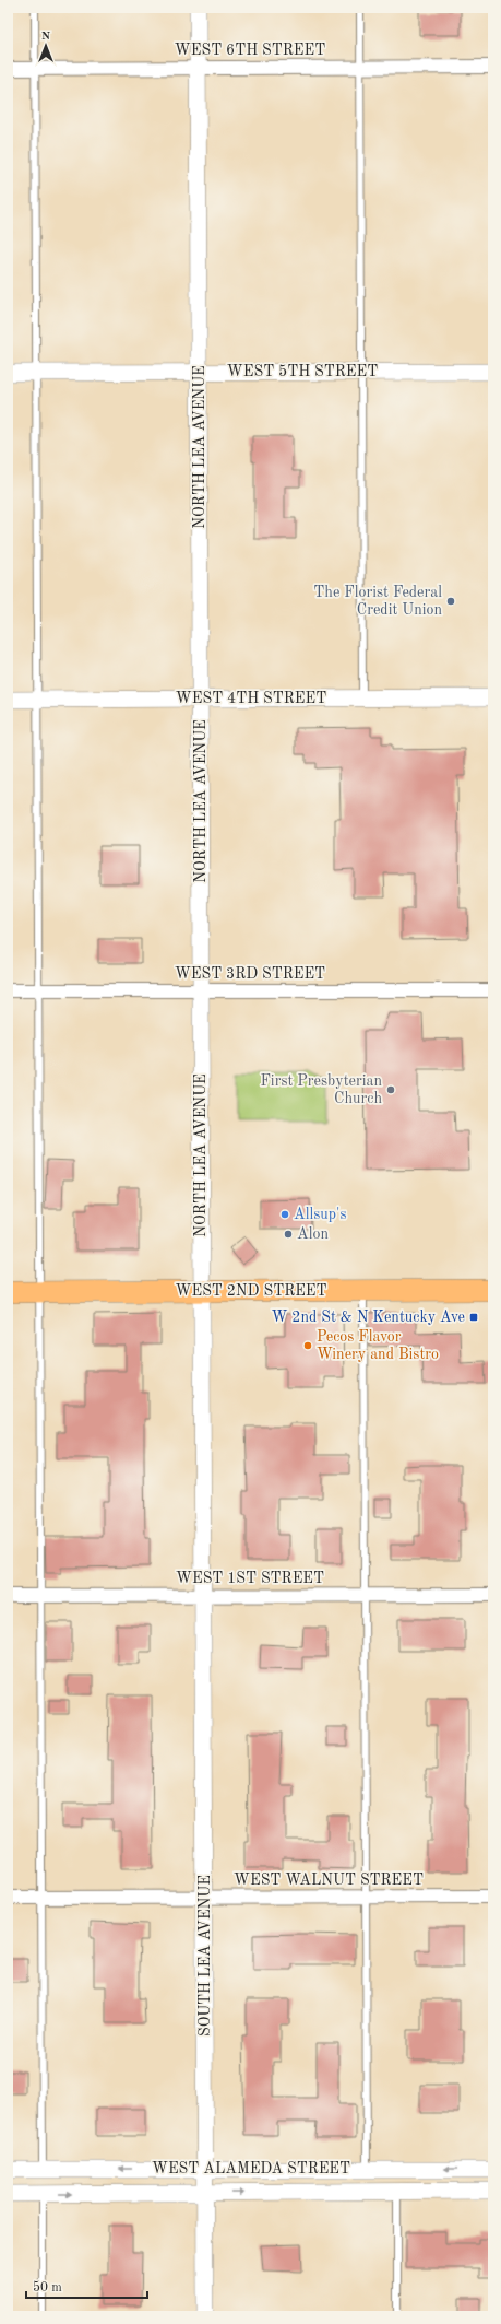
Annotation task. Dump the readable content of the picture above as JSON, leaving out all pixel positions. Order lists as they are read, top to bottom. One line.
{"streets":{"main road":["WEST 2ND STREET"],"street":["WEST 6TH STREET","WEST 5TH STREET","NORTH LEA AVENUE","WEST 4TH STREET","WEST 3RD STREET","WEST 1ST STREET","WEST WALNUT STREET","SOUTH LEA AVENUE","WEST ALAMEDA STREET"]},"crossings":[["WEST 6TH STREET","NORTH LEA AVENUE"],["WEST 5TH STREET","NORTH LEA AVENUE"],["NORTH LEA AVENUE","WEST 4TH STREET"],["NORTH LEA AVENUE","WEST 3RD STREET"],["NORTH LEA AVENUE","WEST 2ND STREET"],["NORTH LEA AVENUE","WEST 1ST STREET"],["NORTH LEA AVENUE","SOUTH LEA AVENUE"],["WEST 1ST STREET","SOUTH LEA AVENUE"],["WEST WALNUT STREET","SOUTH LEA AVENUE"],["SOUTH LEA AVENUE","WEST ALAMEDA STREET"]],"places":{"other":["The Florist Federal Credit Union","First Presbyterian Church","Allsup's","Alon","Pecos Flavor Winery and Bistro"],"transit":["W 2nd St & N Kentucky Ave"]},"scale_bar":"50 m","north":"top"}
